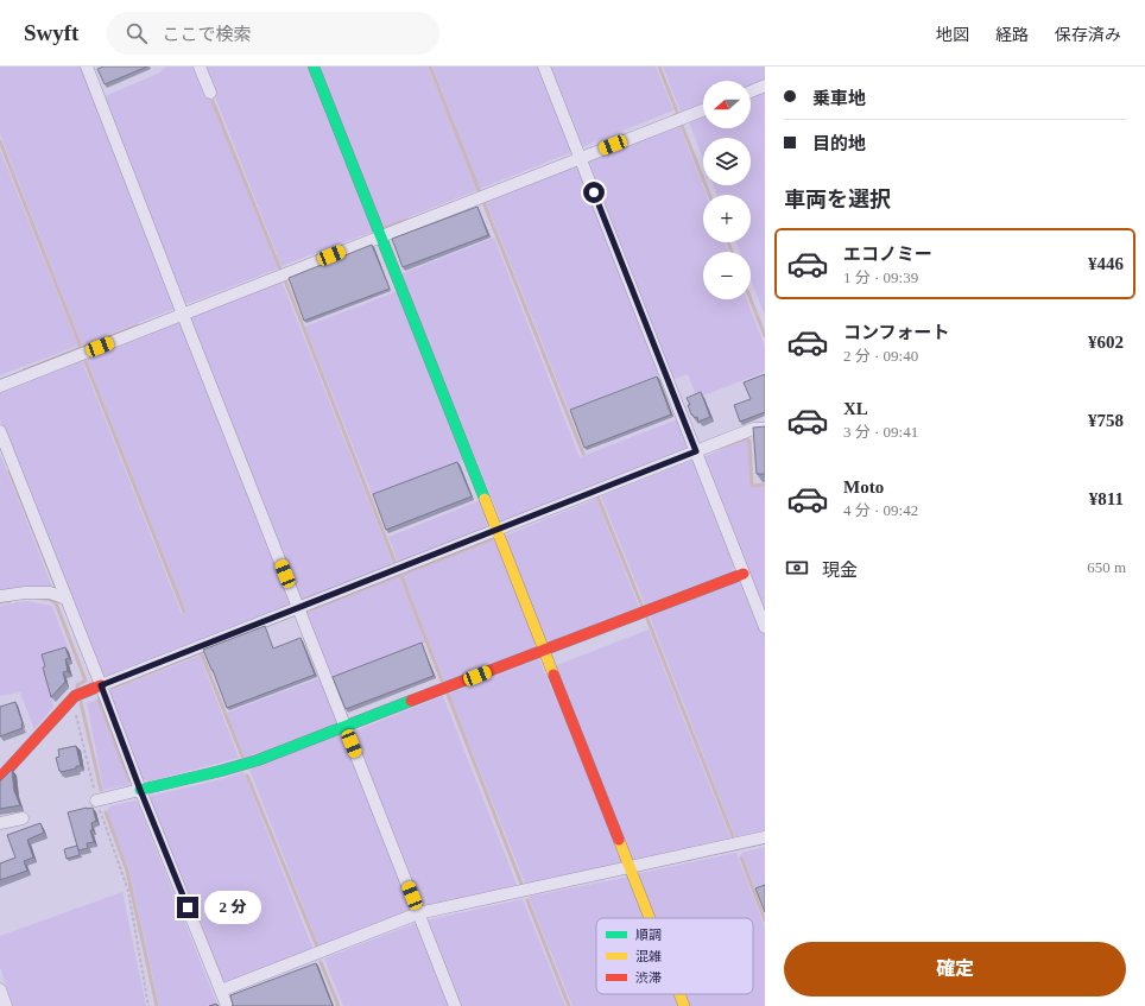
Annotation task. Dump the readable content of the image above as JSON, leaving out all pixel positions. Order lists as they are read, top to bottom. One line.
{"legend":["順調","混雑","渋滞"],"north":"left","page":{"header":"Swyft","search":"ここで検索","nav":["地図","経路","保存済み"],"banner":["乗車地","目的地"],"map_buttons":["+","−"],"heading":"車両を選択","list":[{"name":"エコノミー","note":"1 分 · 09:39","value":"¥446"},{"name":"コンフォート","note":"2 分 · 09:40","value":"¥602"},{"name":"XL","note":"3 分 · 09:41","value":"¥758"},{"name":"Moto","note":"4 分 · 09:42","value":"¥811"}],"pay":["現金","650 m"],"bubble":"2 分","buttons":"確定"}}
